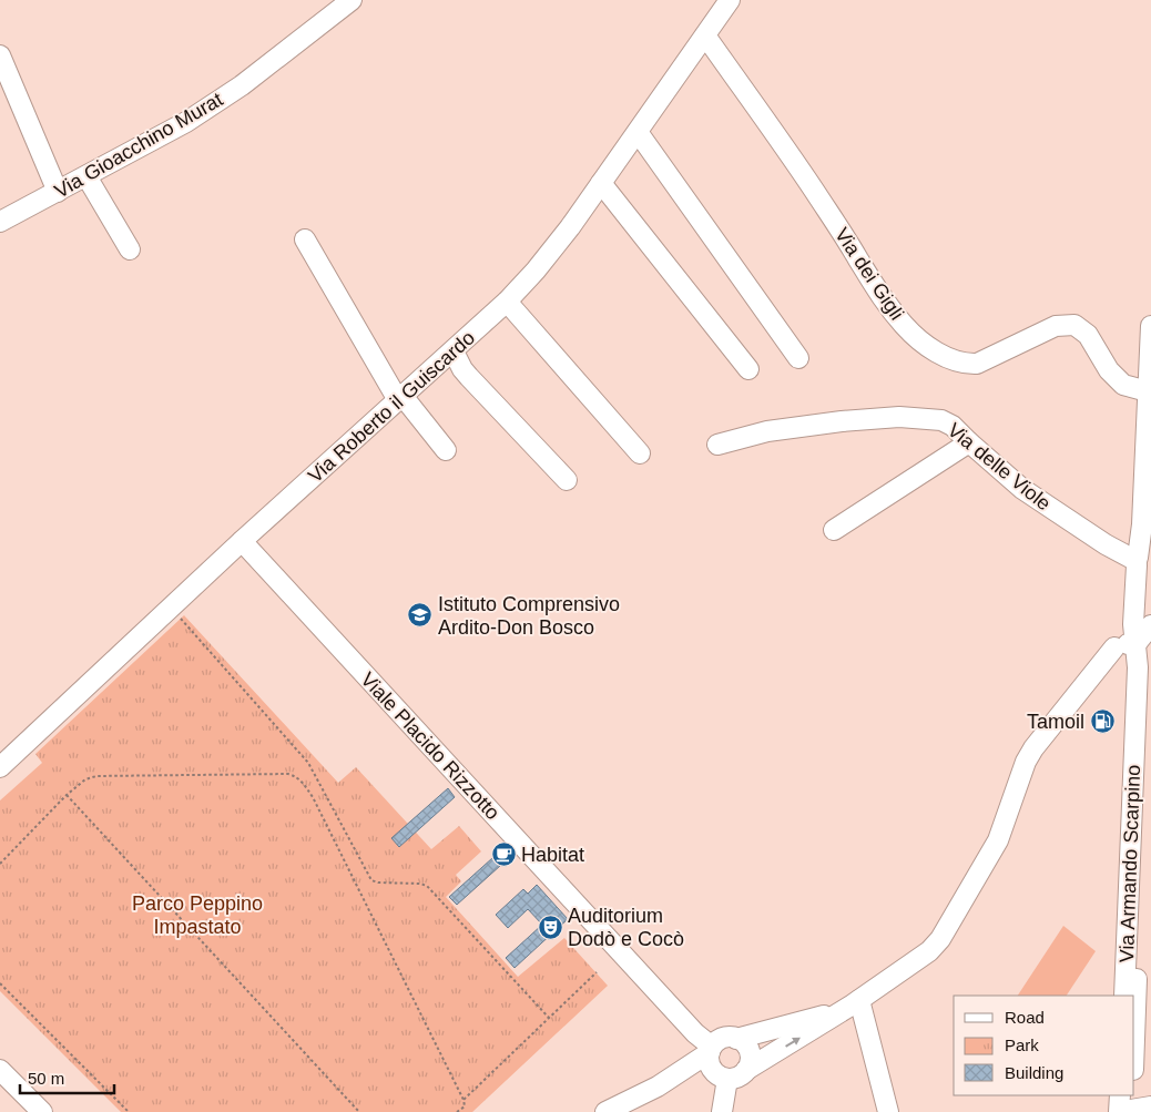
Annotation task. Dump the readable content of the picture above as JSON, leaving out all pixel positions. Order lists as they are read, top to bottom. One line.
{"streets":{"street":["Via Gioacchino Murat","Via dei Gigli","Via Roberto il Guiscardo","Via delle Viole","Viale Placido Rizzotto","Via Armando Scarpino"]},"crossings":[["Via dei Gigli","Via Roberto il Guiscardo"],["Via dei Gigli","Via Armando Scarpino"],["Via Roberto il Guiscardo","Viale Placido Rizzotto"],["Via delle Viole","Via Armando Scarpino"]],"parks":["Parco Peppino Impastato"],"places":{"school or university":["Istituto Comprensivo Ardito-Don Bosco"],"fuel station":["Tamoil"],"cafe":["Habitat"],"theatre":["Auditorium Dodò e Cocò"]},"legend":["Road","Park","Building"],"scale_bar":"50 m"}
